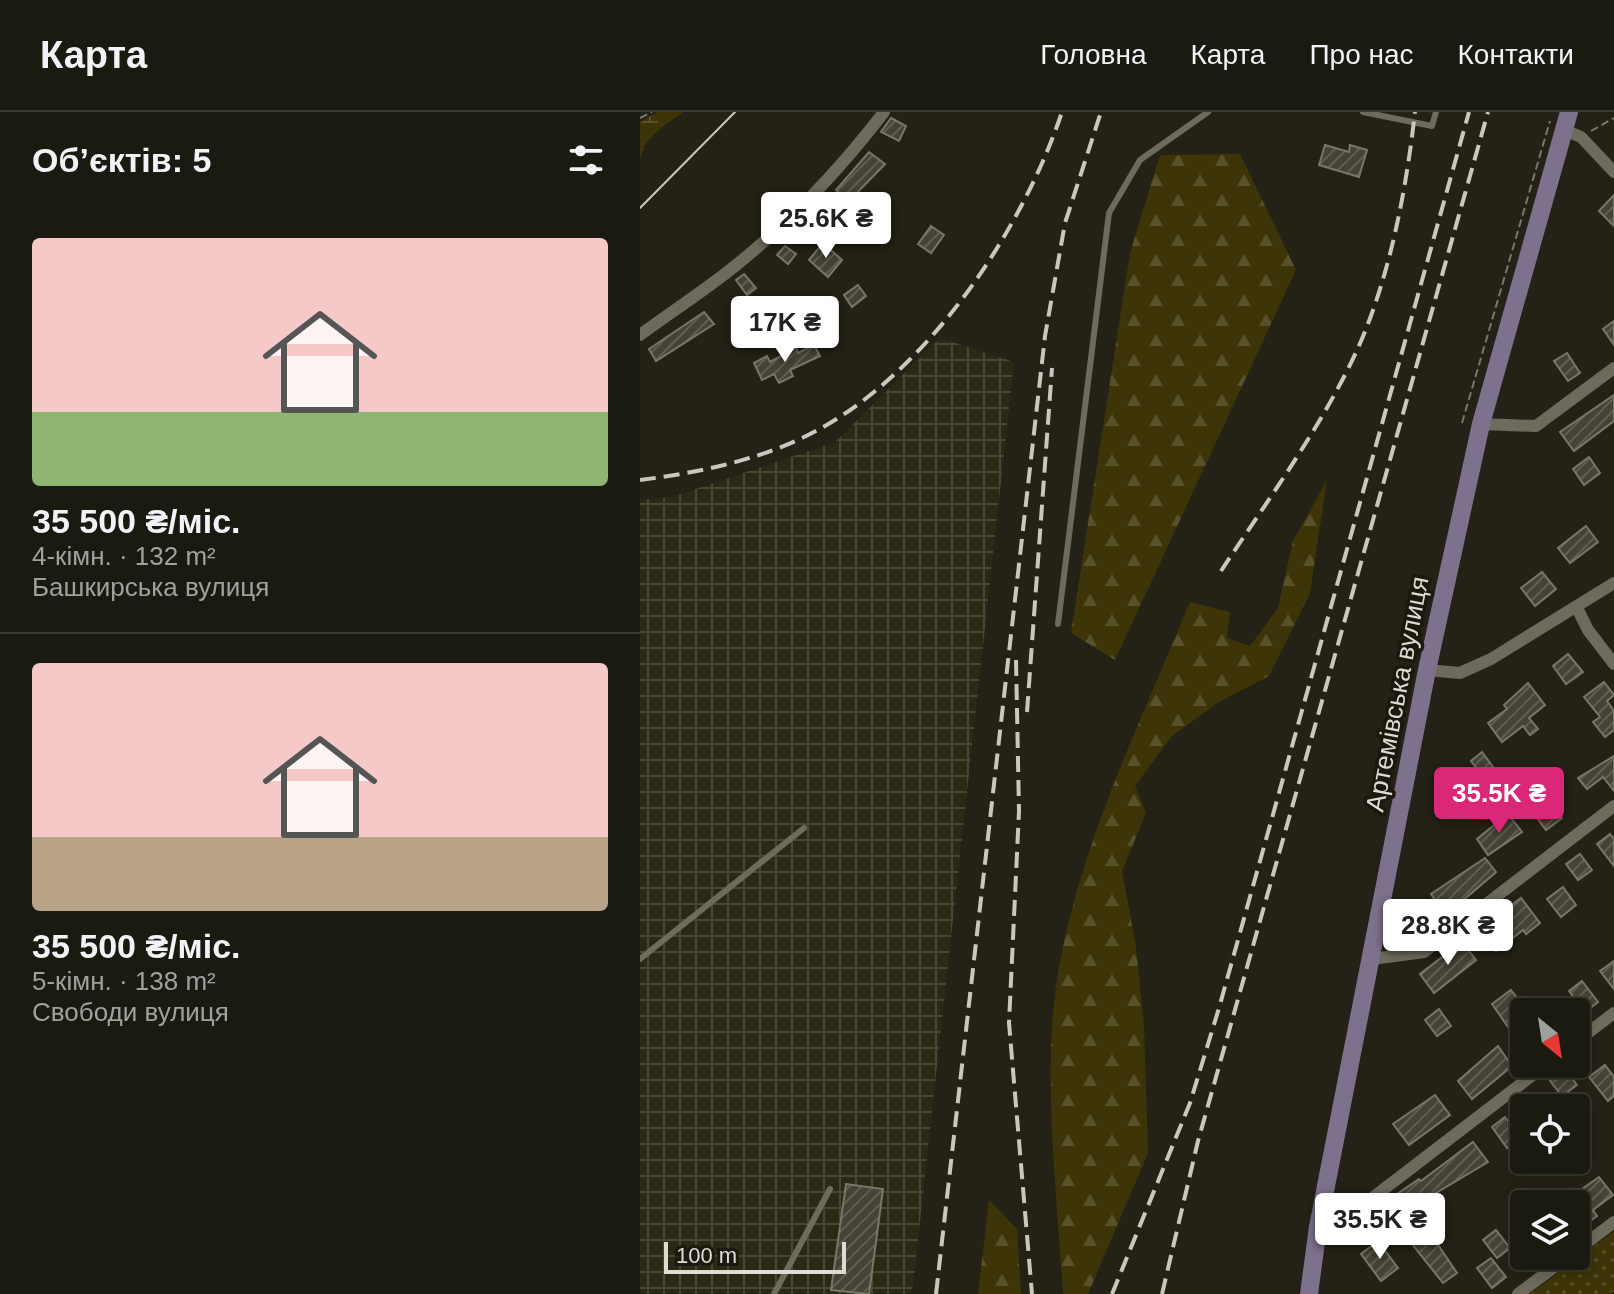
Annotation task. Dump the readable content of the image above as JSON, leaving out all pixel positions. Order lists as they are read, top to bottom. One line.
{"streets":{"main road":["Артемівська вулиця"]},"scale_bar":"100 m","north":"bottom right","page":{"header":"Карта","nav":["Головна","Карта","Про нас","Контакти"],"heading":"Об’єктів: 5","price":["25.6K ₴","17K ₴","35.5K ₴","28.8K ₴","35.5K ₴"],"list":[{"name":"35 500 ₴/міс.","note":"4-кімн. · 132 m² · Башкирська вулиця"},{"name":"35 500 ₴/міс.","note":"5-кімн. · 138 m² · Свободи вулиця"}],"scale":"100 m"}}
